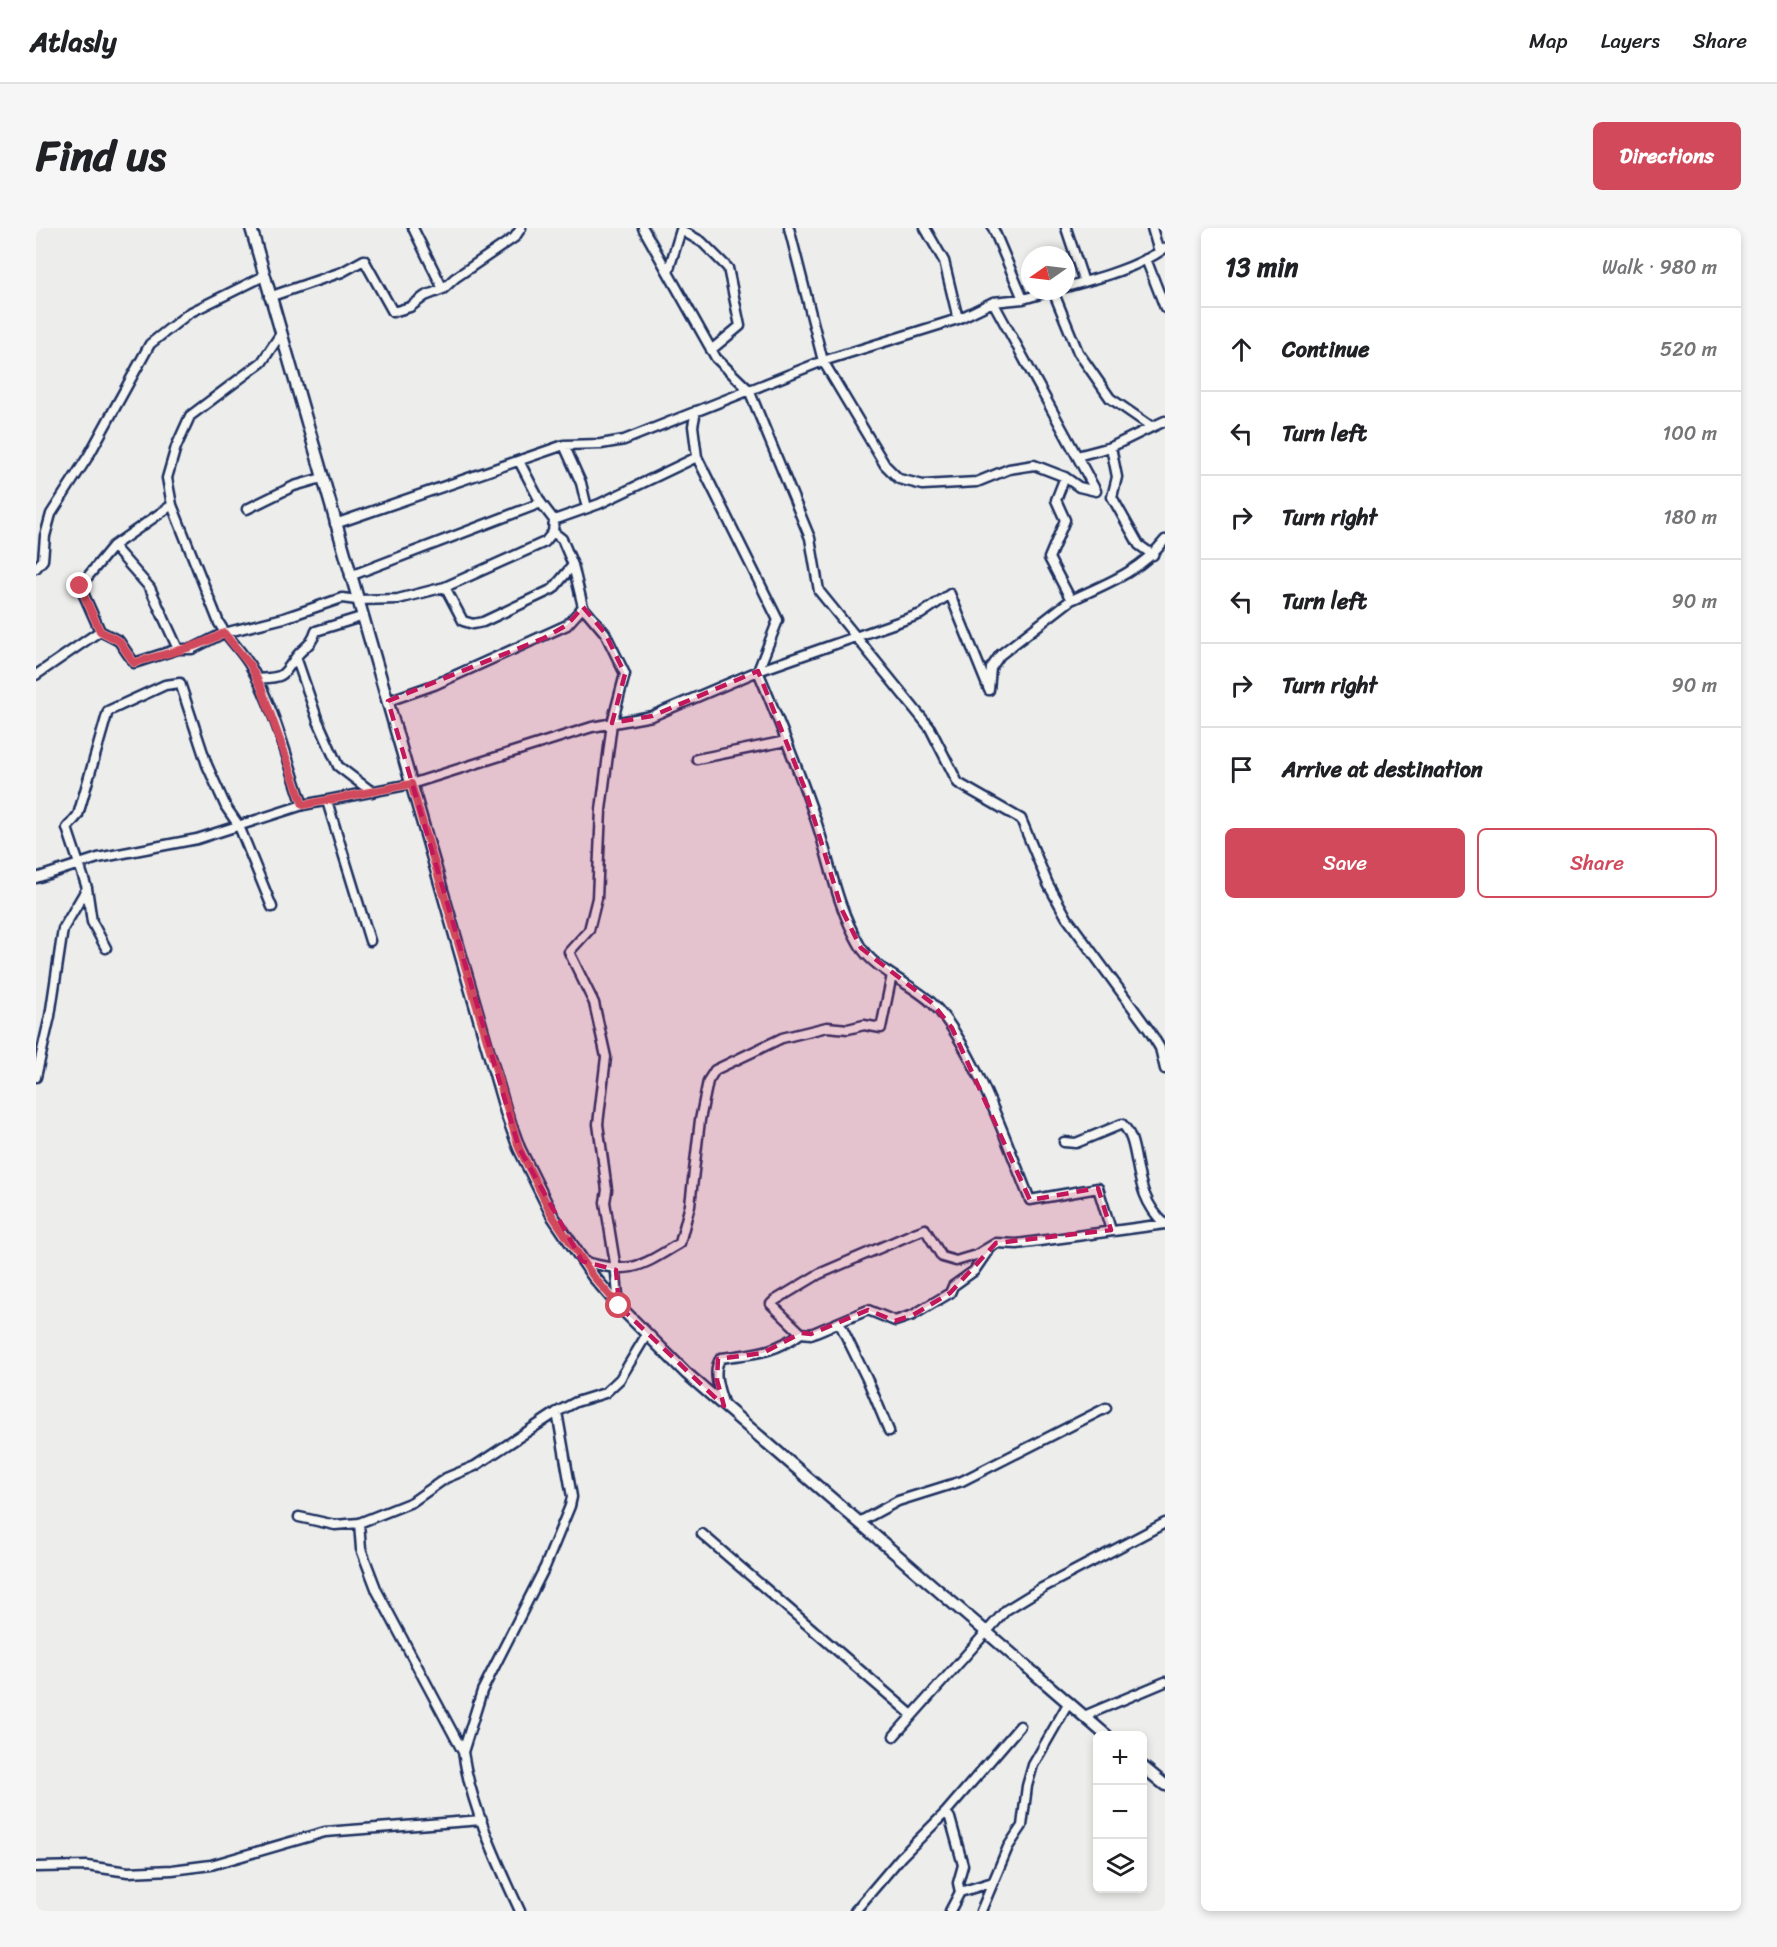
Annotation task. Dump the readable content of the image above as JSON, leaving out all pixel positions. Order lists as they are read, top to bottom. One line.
{"north":"left","page":{"header":"Atlasly","nav":["Map","Layers","Share"],"title":"Find us","buttons":["Directions",["Save","Share"]],"heading":["13 min","Walk · 980 m"],"list":[["Continue","520 m"],["Turn left","100 m"],["Turn right","180 m"],["Turn left","90 m"],["Turn right","90 m"],"Arrive at destination"],"map_buttons":["+","−"]}}
